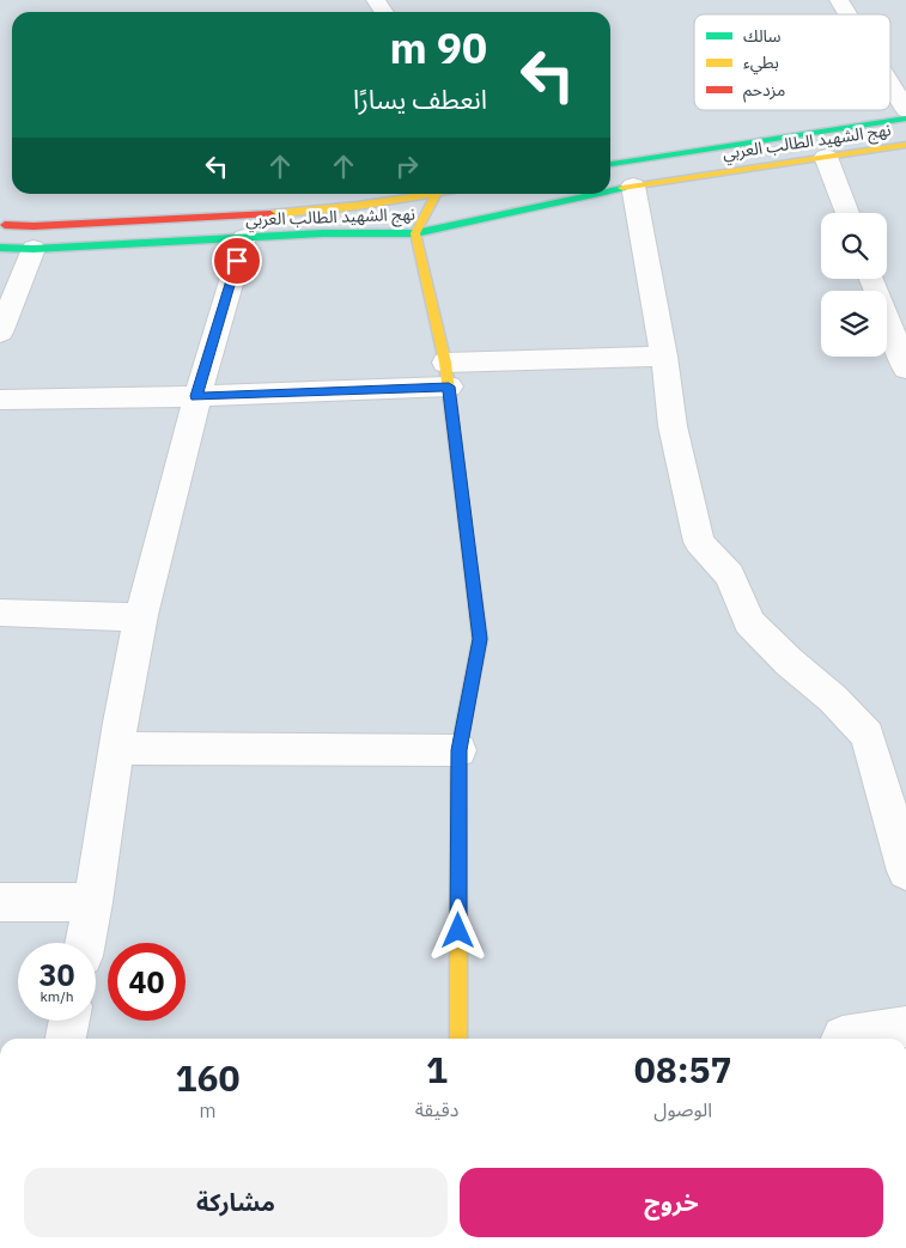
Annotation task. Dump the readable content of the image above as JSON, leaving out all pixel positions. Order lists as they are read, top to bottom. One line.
{"streets":{"main road":["نهج الشهيد الطالب العربي"]},"legend":["سالك","بطيء","مزدحم"],"page":{"turn":["90 m","انعطف يسارًا"],"speed":"30 km/h","limit":"40","eta":["08:57","الوصول","1","دقيقة","160","m"],"buttons":["خروج","مشاركة"]}}
